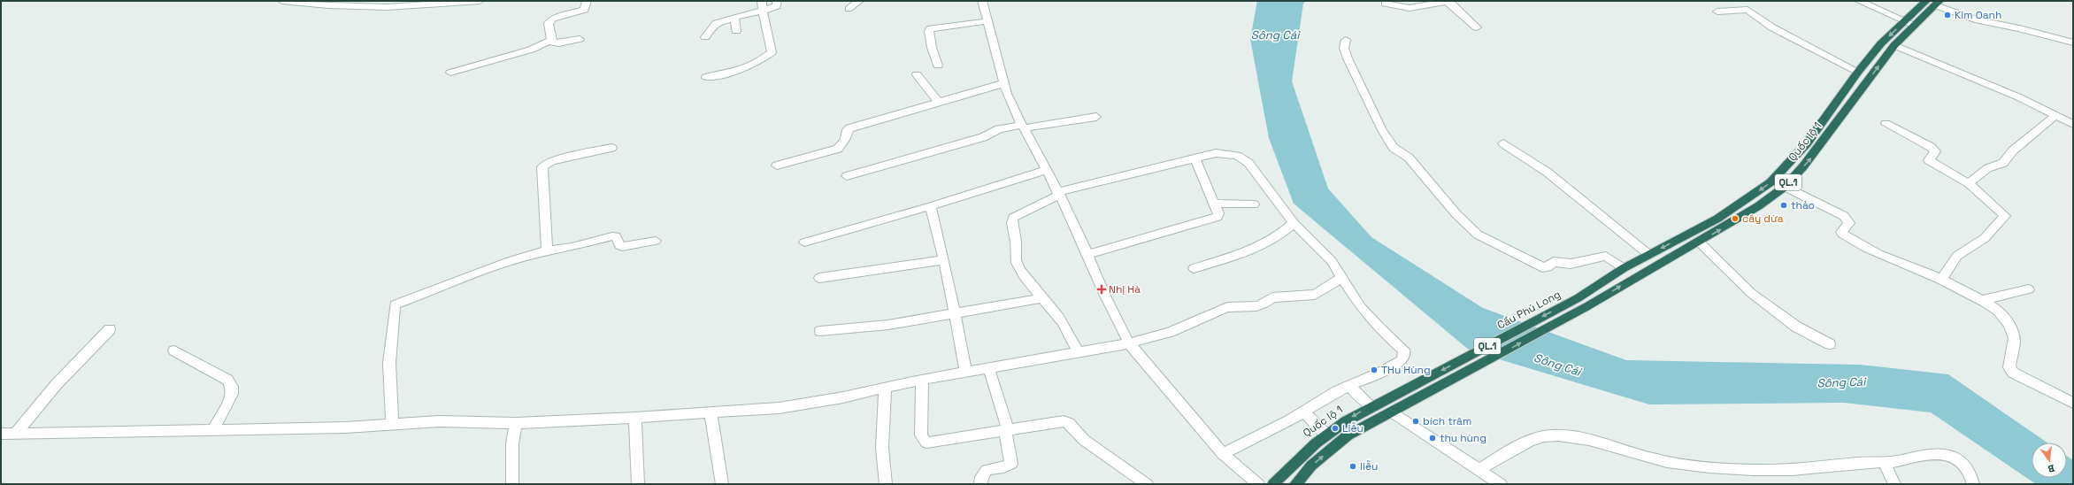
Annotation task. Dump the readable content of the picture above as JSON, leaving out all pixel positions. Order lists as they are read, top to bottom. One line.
{"streets":{"highway":["Quốc lộ 1","QL.1","Cầu Phú Long"]},"crossings":[["Quốc lộ 1","QL.1"],["Quốc lộ 1","Cầu Phú Long"]],"one_way":["Cầu Phú Long"],"water":["Sông Cái"],"places":{"other":["Kim Oanh","thảo","cây dừa","THu Hùng","bích trâm","Liễu","thu hùng","liễu"],"health":["Nhị Hà"]},"north":"bottom"}
